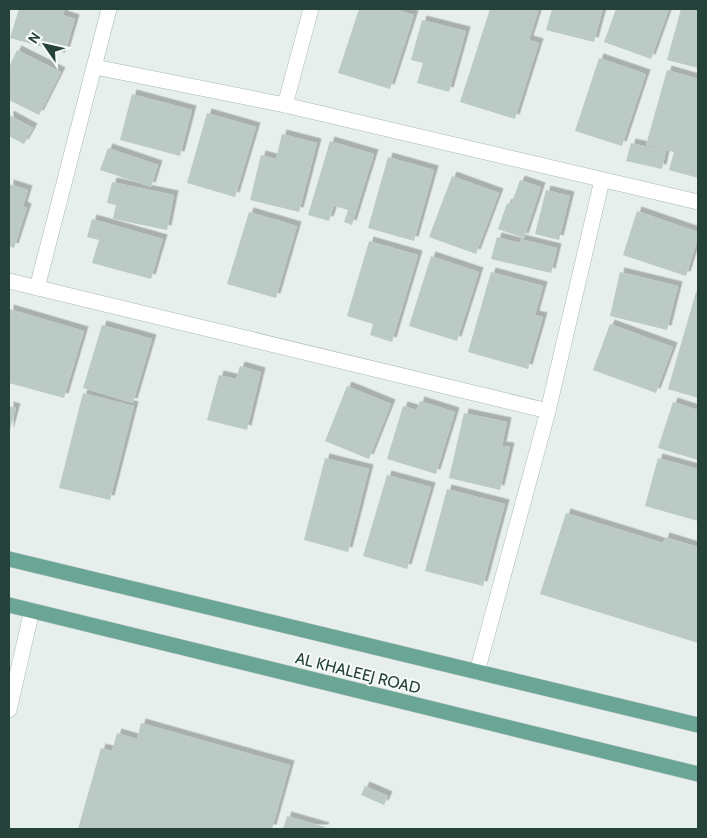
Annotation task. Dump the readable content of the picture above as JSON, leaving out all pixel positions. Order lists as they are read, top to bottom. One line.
{"streets":{"main road":["AL KHALEEJ ROAD"]},"north":"top left"}
